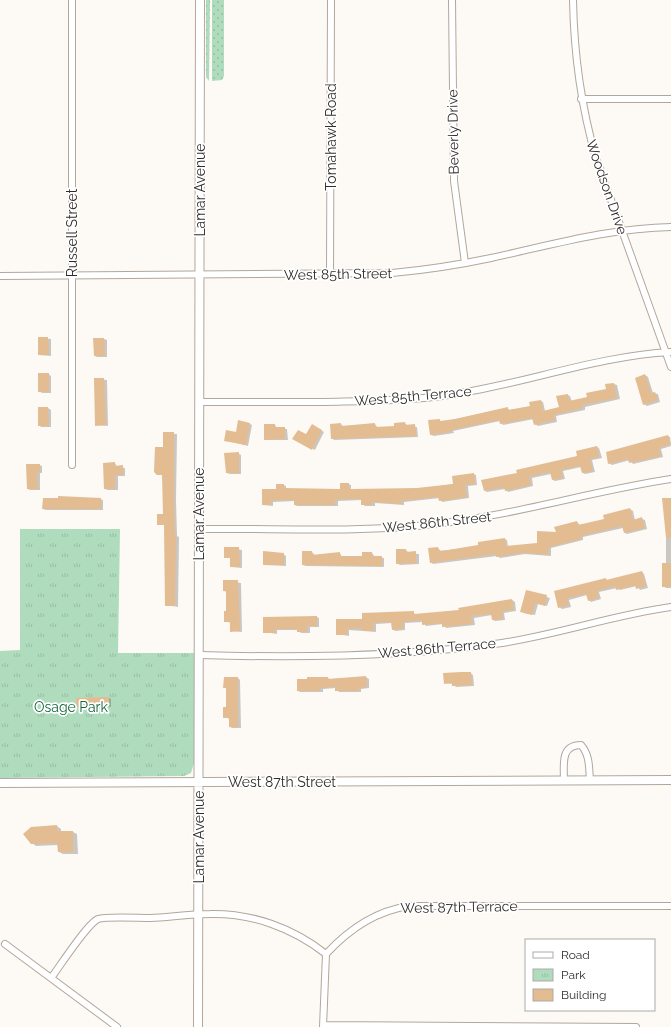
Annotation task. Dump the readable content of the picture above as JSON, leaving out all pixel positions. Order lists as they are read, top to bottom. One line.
{"streets":{"street":["Beverly Drive","Tomahawk Road","Woodson Drive","Lamar Avenue","Russell Street","West 85th Street","West 85th Terrace","West 86th Street","West 86th Terrace","West 87th Street","West 87th Terrace"]},"crossings":[["Beverly Drive","West 85th Street"],["Tomahawk Road","West 85th Street"],["Woodson Drive","West 85th Street"],["Woodson Drive","West 85th Terrace"],["Lamar Avenue","West 85th Street"],["Lamar Avenue","West 85th Terrace"],["Lamar Avenue","West 86th Street"],["Lamar Avenue","West 86th Terrace"],["Lamar Avenue","West 87th Street"],["Russell Street","West 85th Street"]],"parks":["Osage Park"],"legend":["Road","Park","Building"]}
